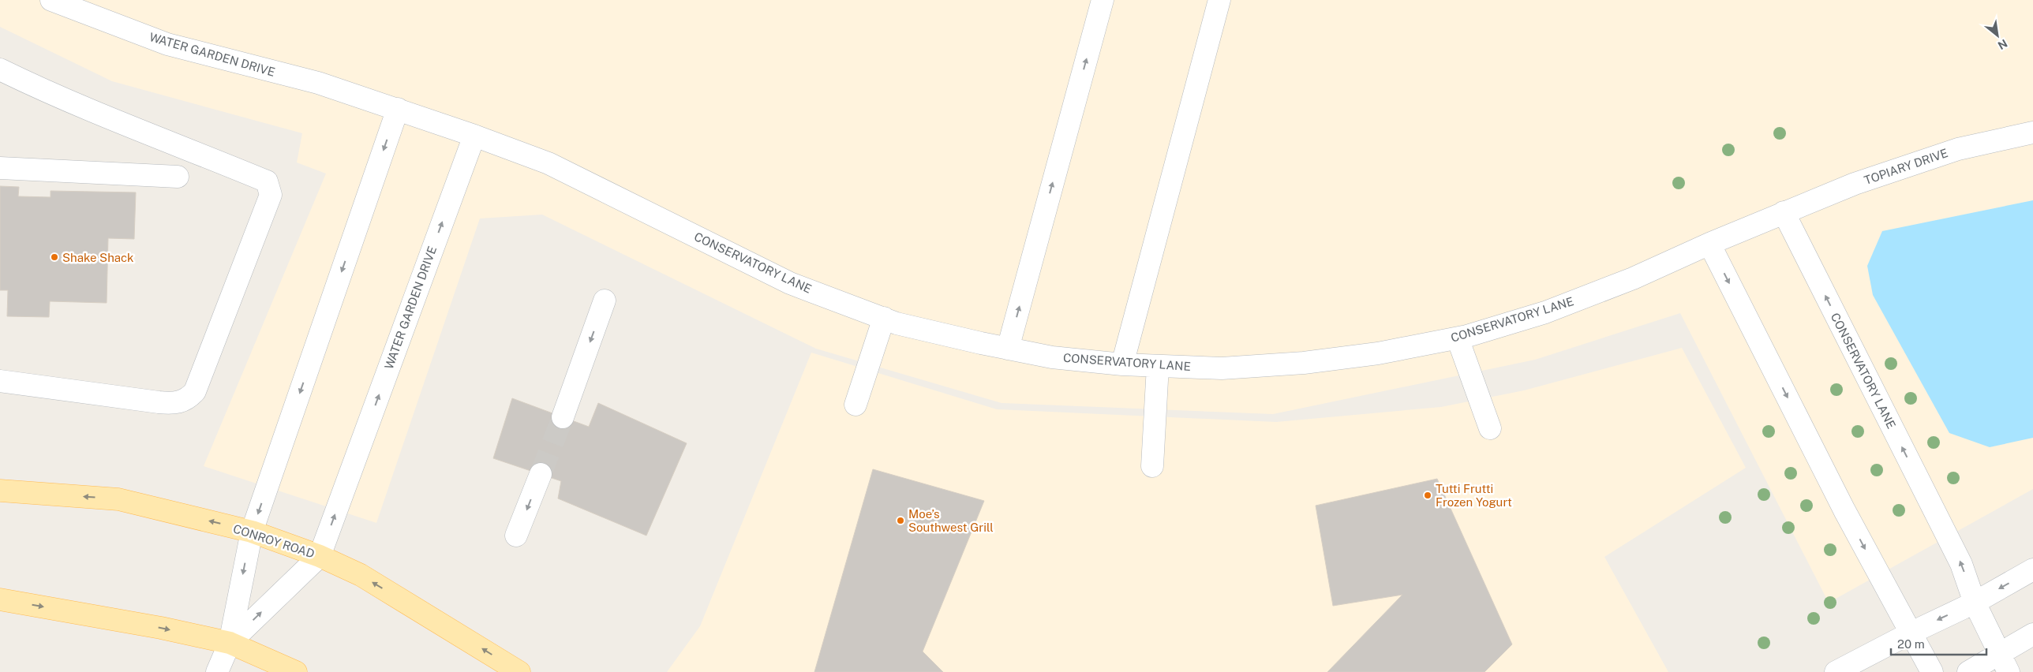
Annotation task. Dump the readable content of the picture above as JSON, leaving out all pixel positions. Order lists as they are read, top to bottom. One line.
{"streets":{"main road":["CONROY ROAD"],"street":["WATER GARDEN DRIVE","TOPIARY DRIVE","CONSERVATORY LANE"]},"crossings":[["WATER GARDEN DRIVE","CONSERVATORY LANE"],["WATER GARDEN DRIVE","CONROY ROAD"],["TOPIARY DRIVE","CONSERVATORY LANE"]],"places":["Shake Shack","Tutti Frutti Frozen Yogurt","Moe’s Southwest Grill"],"scale_bar":"20 m","north":"bottom right"}
